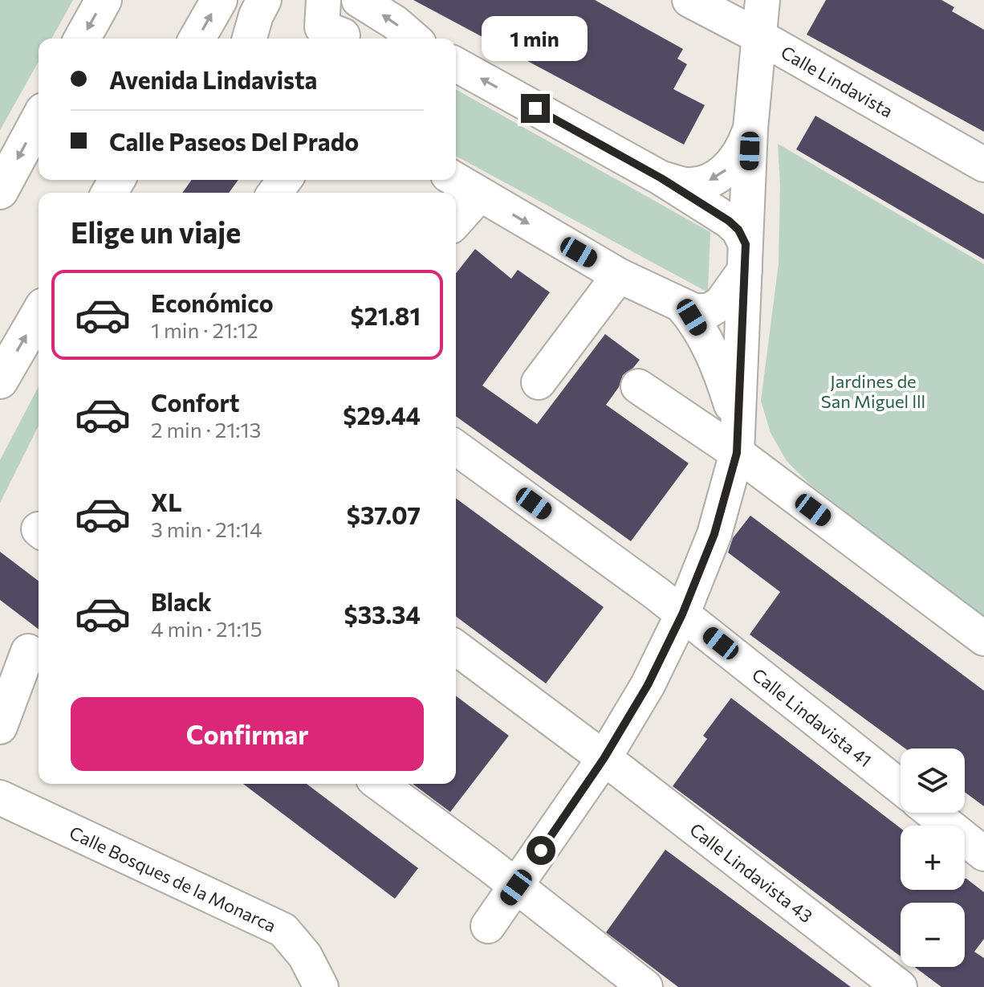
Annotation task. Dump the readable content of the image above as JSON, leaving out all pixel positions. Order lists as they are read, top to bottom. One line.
{"streets":{"street":["Calle Lindavista","Calle Lindavista 41","Calle Lindavista 43","Calle Bosques de la Monarca"]},"parks":["Jardines de San Miguel lll"],"page":{"bubble":"1 min","banner":["Avenida Lindavista","Calle Paseos Del Prado"],"heading":"Elige un viaje","list":[{"name":"Económico","note":"1 min · 21:12","value":"$21.81"},{"name":"Confort","note":"2 min · 21:13","value":"$29.44"},{"name":"XL","note":"3 min · 21:14","value":"$37.07"},{"name":"Black","note":"4 min · 21:15","value":"$33.34"}],"buttons":"Confirmar","map_buttons":["+","−"]}}
